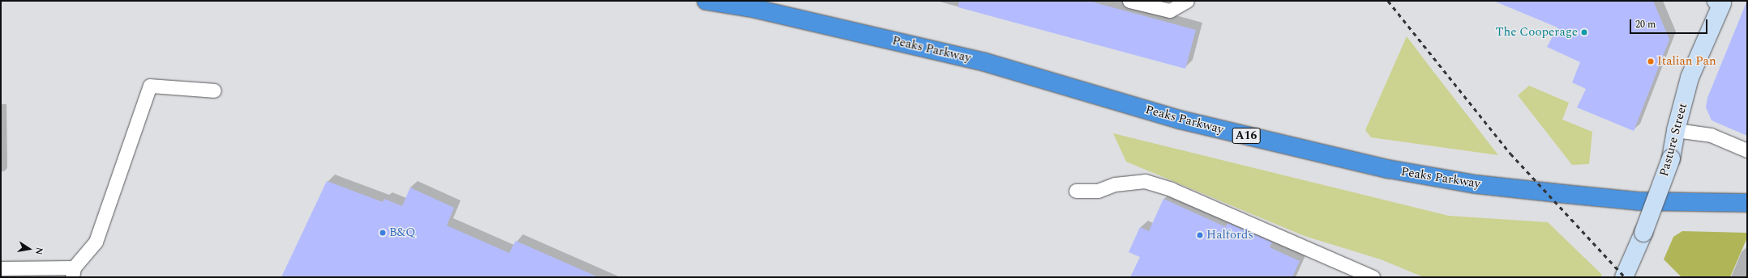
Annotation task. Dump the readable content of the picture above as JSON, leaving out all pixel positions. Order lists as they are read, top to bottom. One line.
{"streets":{"highway":["Peaks Parkway","A16"],"street":["Pasture Street"]},"places":["The Cooperage","Italian Pan","B&Q","Halfords"],"scale_bar":"20 m","north":"right"}
